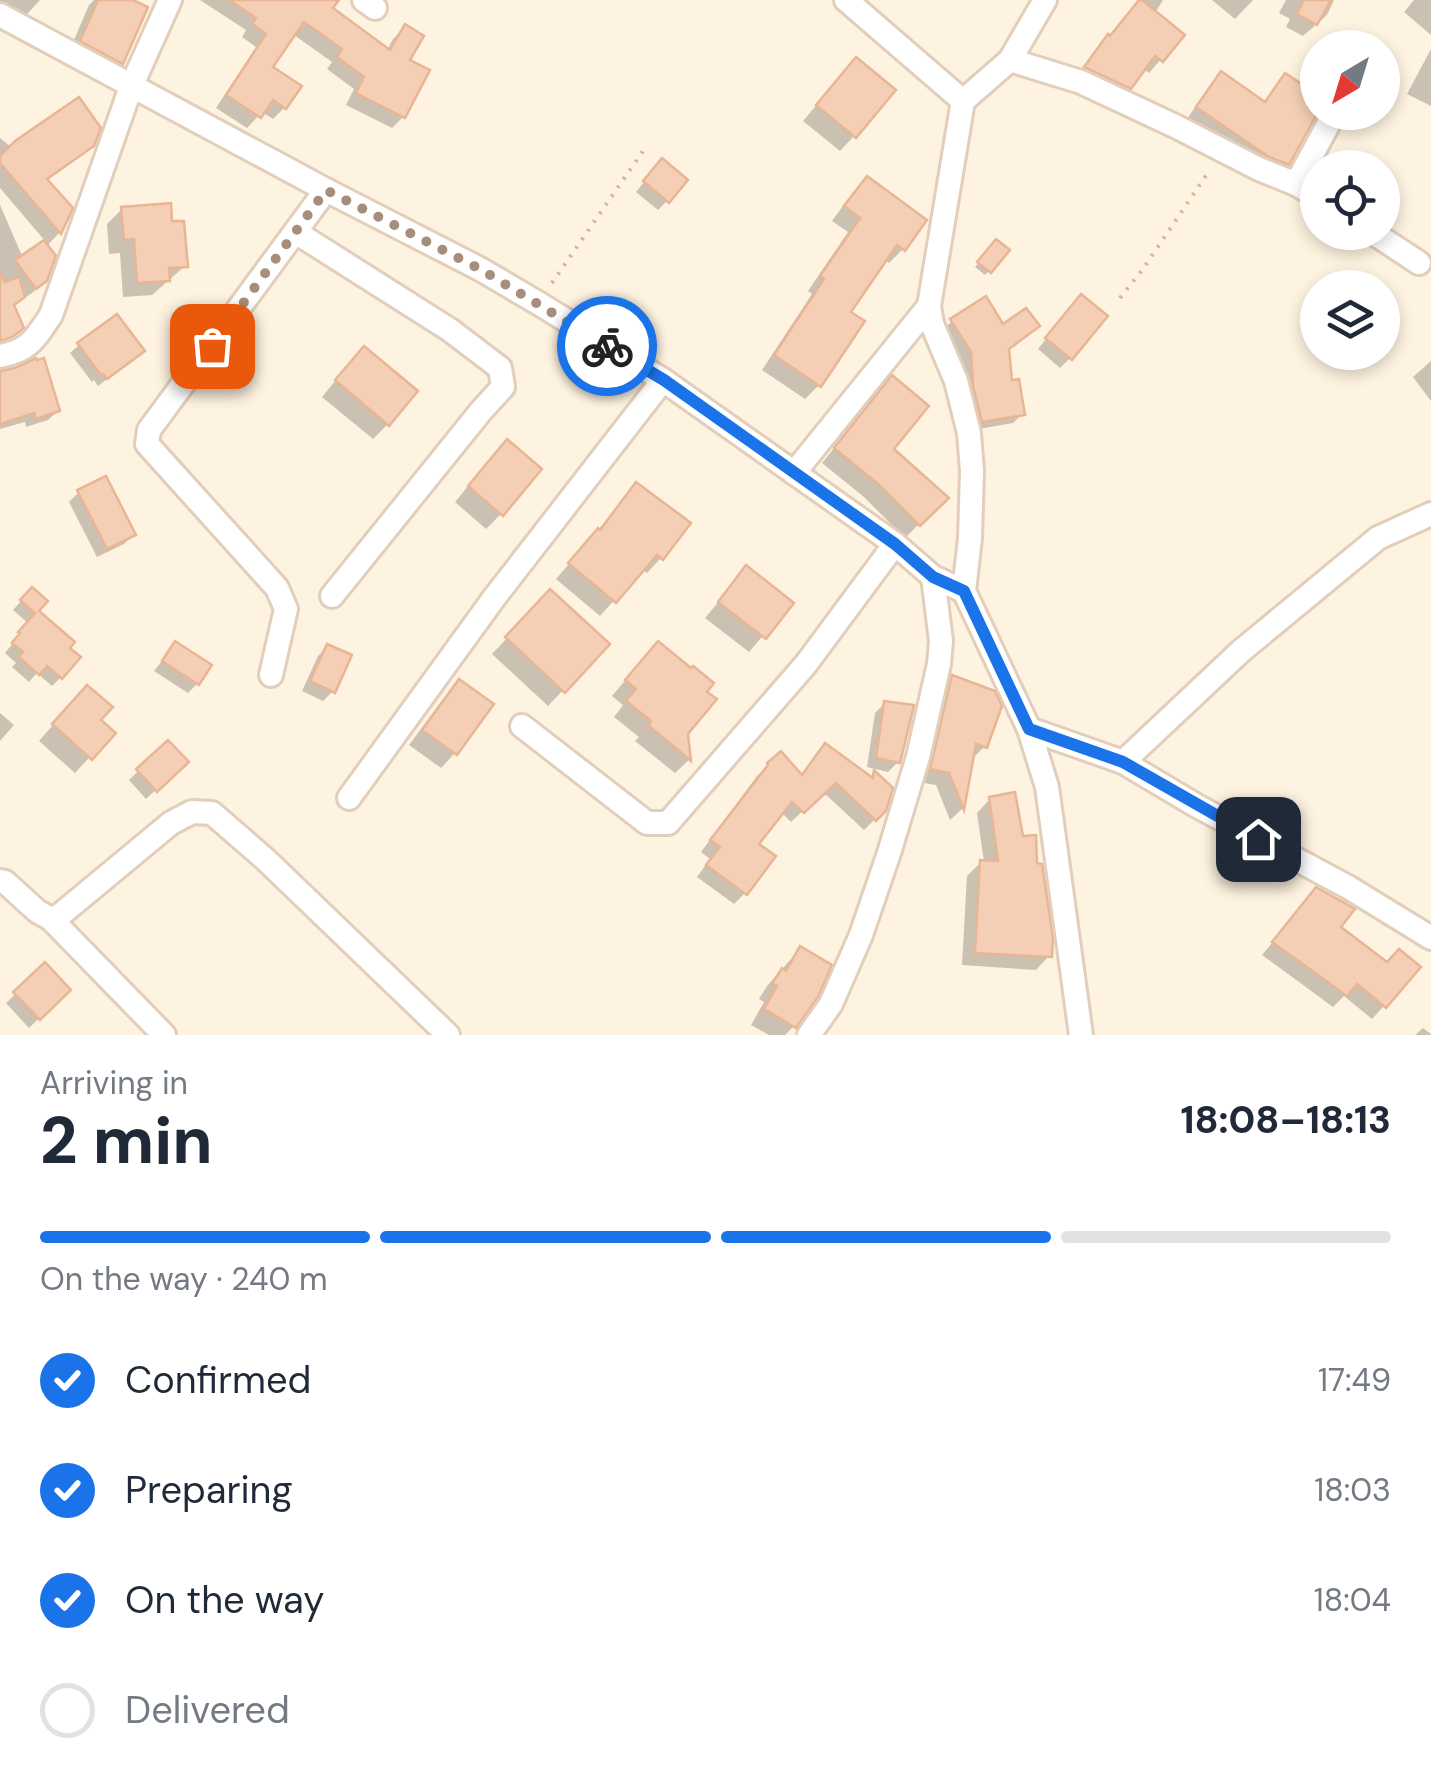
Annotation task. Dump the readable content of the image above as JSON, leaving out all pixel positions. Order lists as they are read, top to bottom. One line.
{"north":"bottom left","page":{"heading":["2 min","Arriving in","18:08–18:13"],"bar":"On the way · 240 m","list":[["Confirmed","17:49"],["Preparing","18:03"],["On the way","18:04"],"Delivered"]}}
